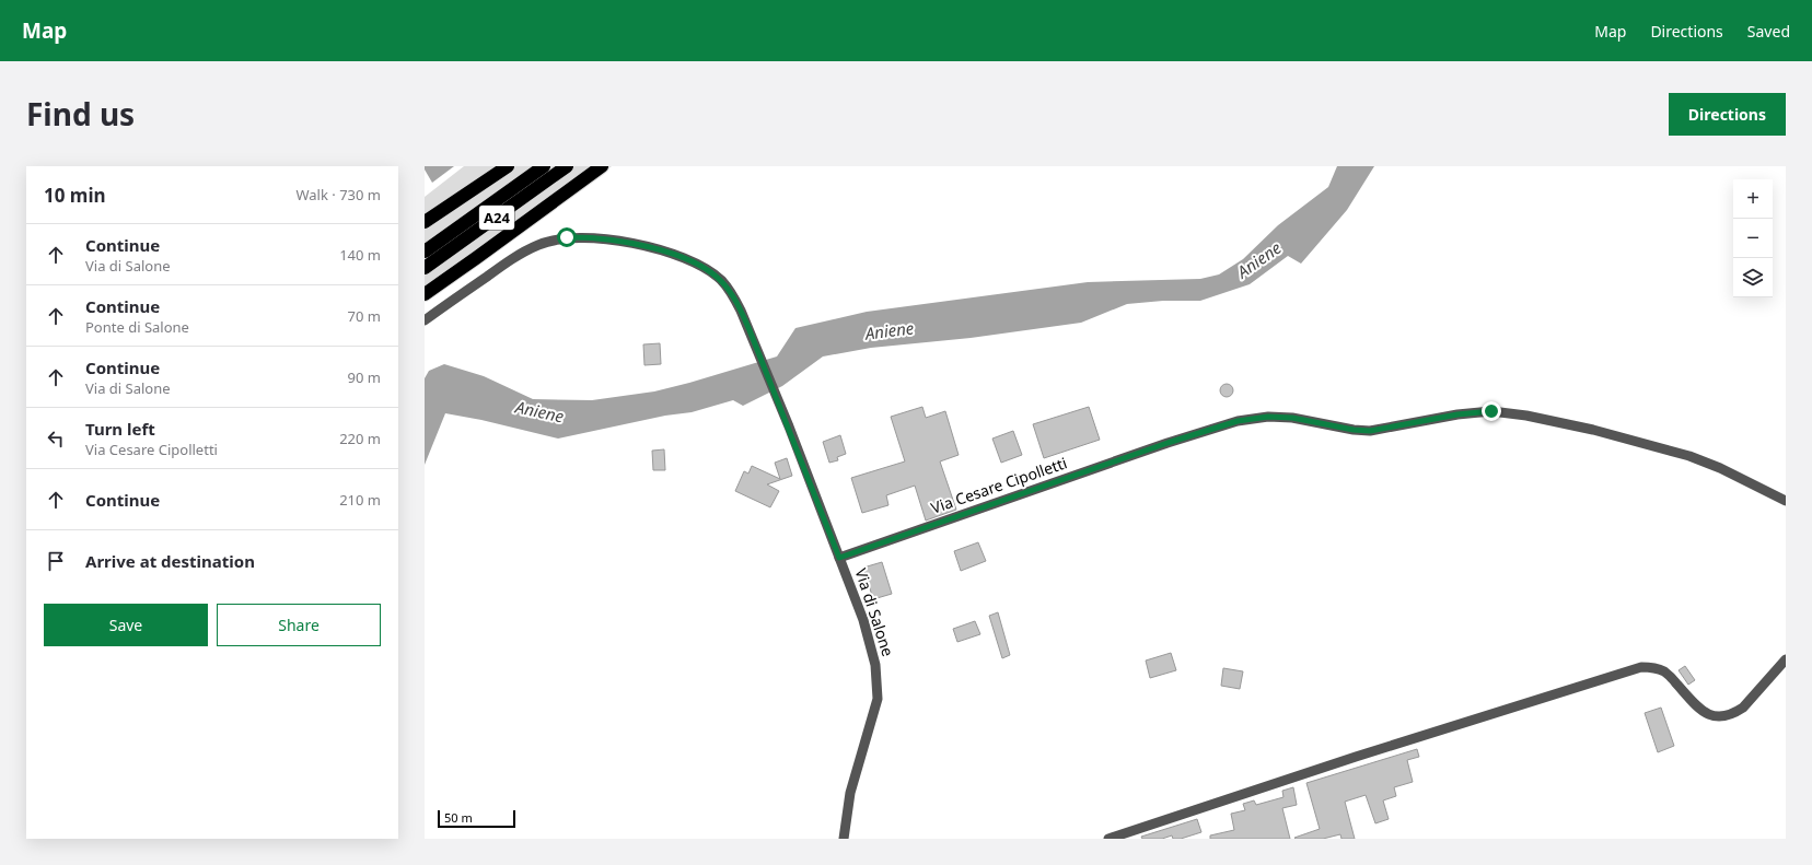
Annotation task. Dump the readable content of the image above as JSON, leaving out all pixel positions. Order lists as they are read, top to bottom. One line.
{"streets":{"highway":["A24"],"street":["Via Cesare Cipolletti","Via di Salone"]},"crossings":[["Via Cesare Cipolletti","Via di Salone"]],"water":["Aniene"],"scale_bar":"50 m","page":{"header":"Map","nav":["Map","Directions","Saved"],"title":"Find us","buttons":["Directions",["Save","Share"]],"heading":["10 min","Walk · 730 m"],"map_buttons":["+","−"],"list":[["Continue","Via di Salone","140 m"],["Continue","Ponte di Salone","70 m"],["Continue","Via di Salone","90 m"],["Turn left","Via Cesare Cipolletti","220 m"],["Continue","210 m"],"Arrive at destination"],"scale":"50 m"}}
